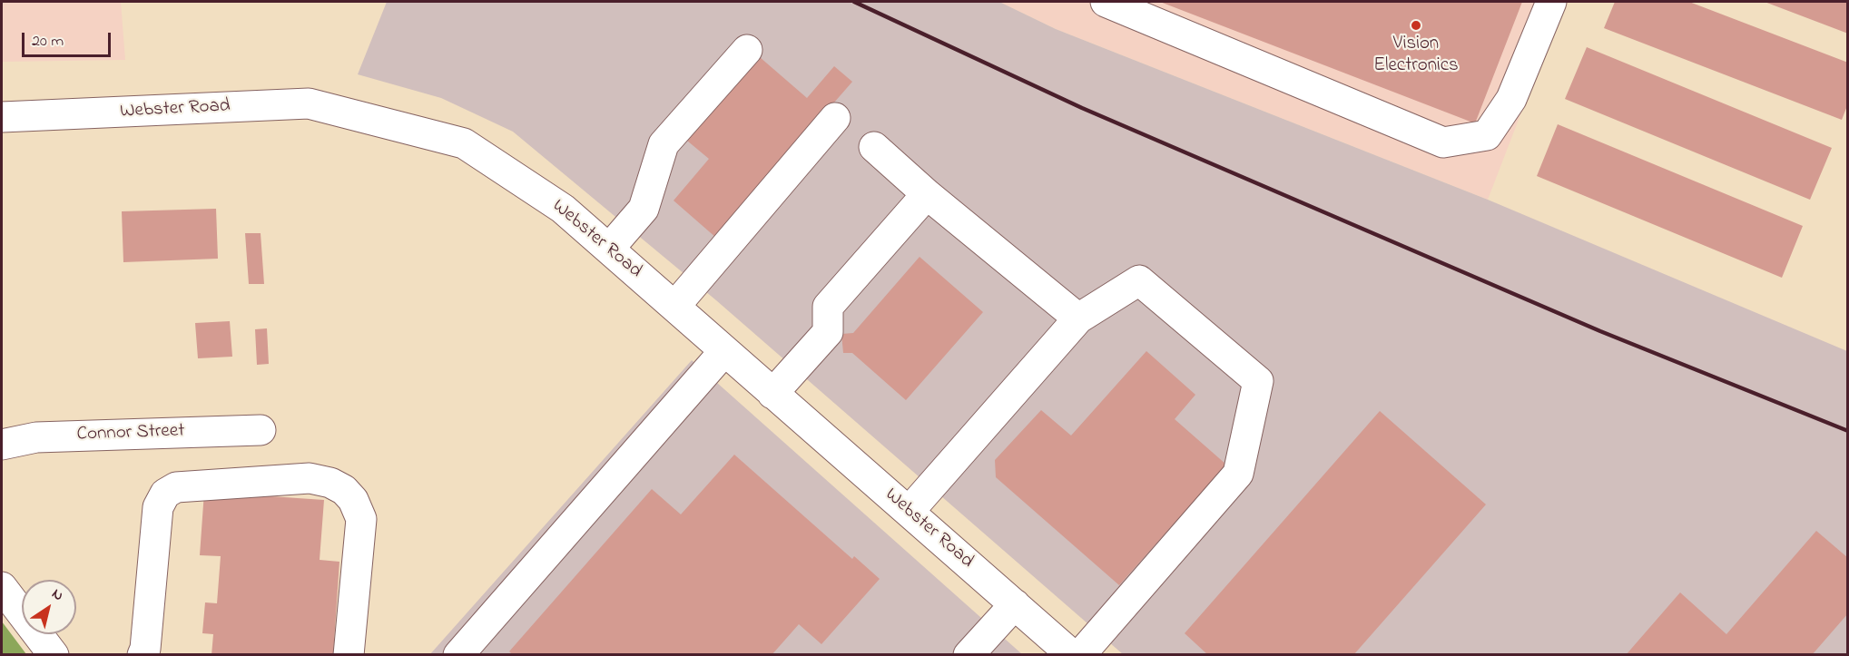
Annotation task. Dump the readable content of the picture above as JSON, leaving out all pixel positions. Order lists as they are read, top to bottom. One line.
{"streets":{"street":["Webster Road","Connor Street"]},"places":["Vision Electronics"],"scale_bar":"20 m","north":"top right"}
